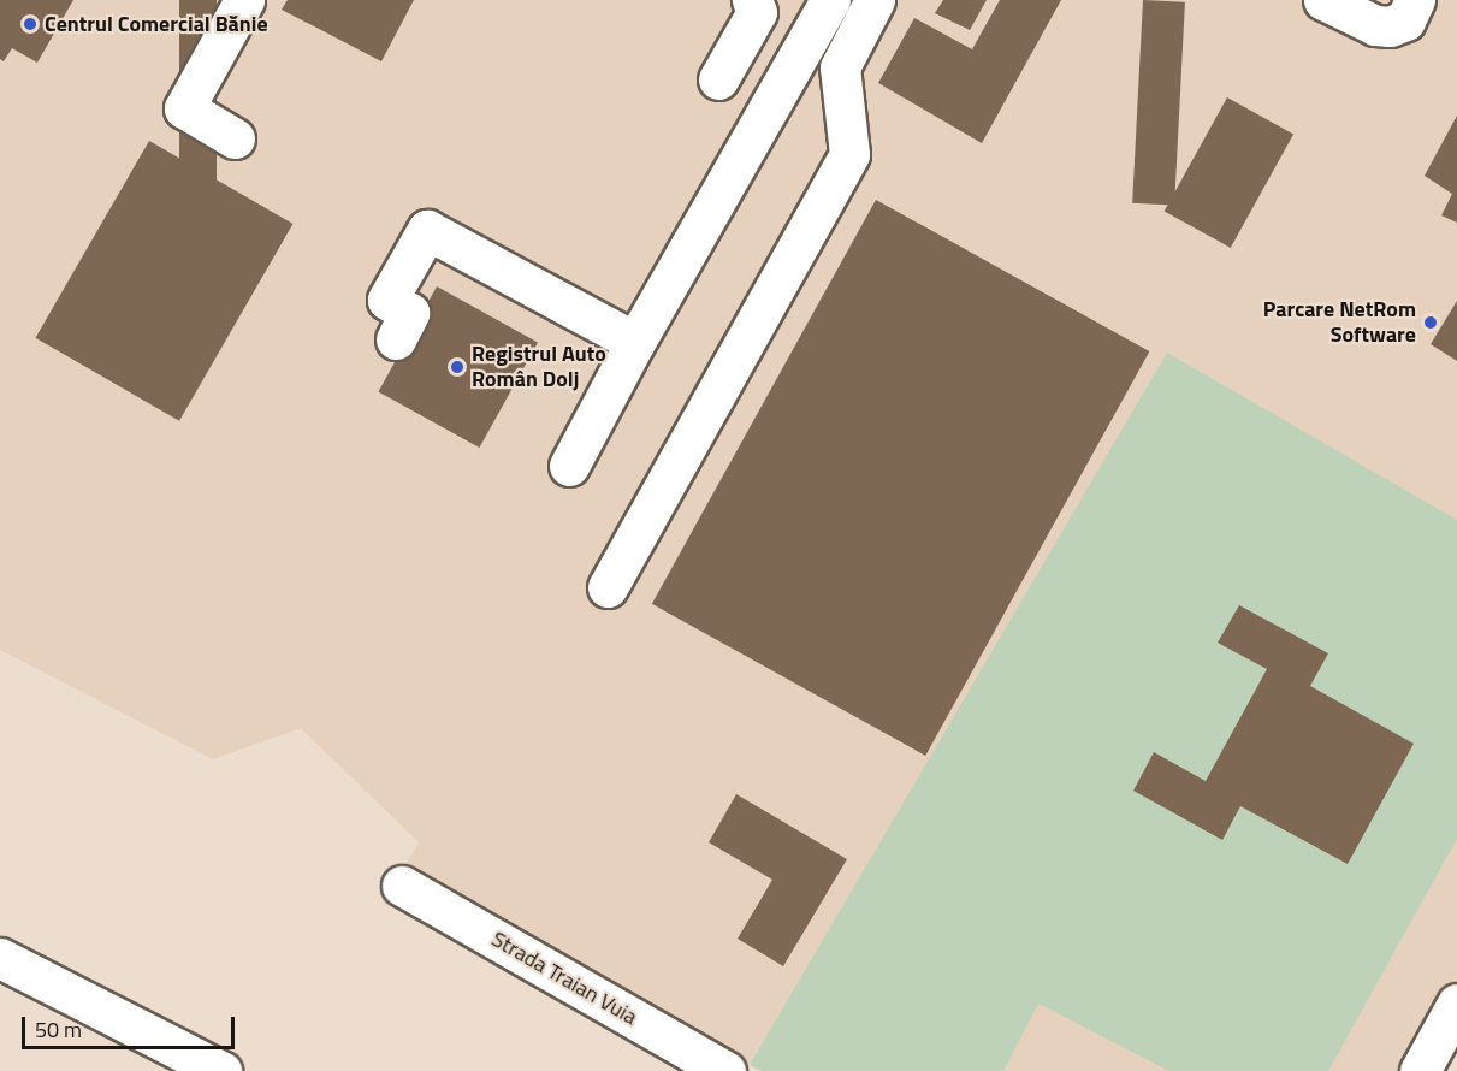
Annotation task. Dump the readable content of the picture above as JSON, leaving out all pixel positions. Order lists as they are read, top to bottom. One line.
{"streets":{"street":["Strada Traian Vuia"]},"places":["Centrul Comercial Bănie","Parcare NetRom Software","Registrul Auto Român Dolj"],"scale_bar":"50 m"}
